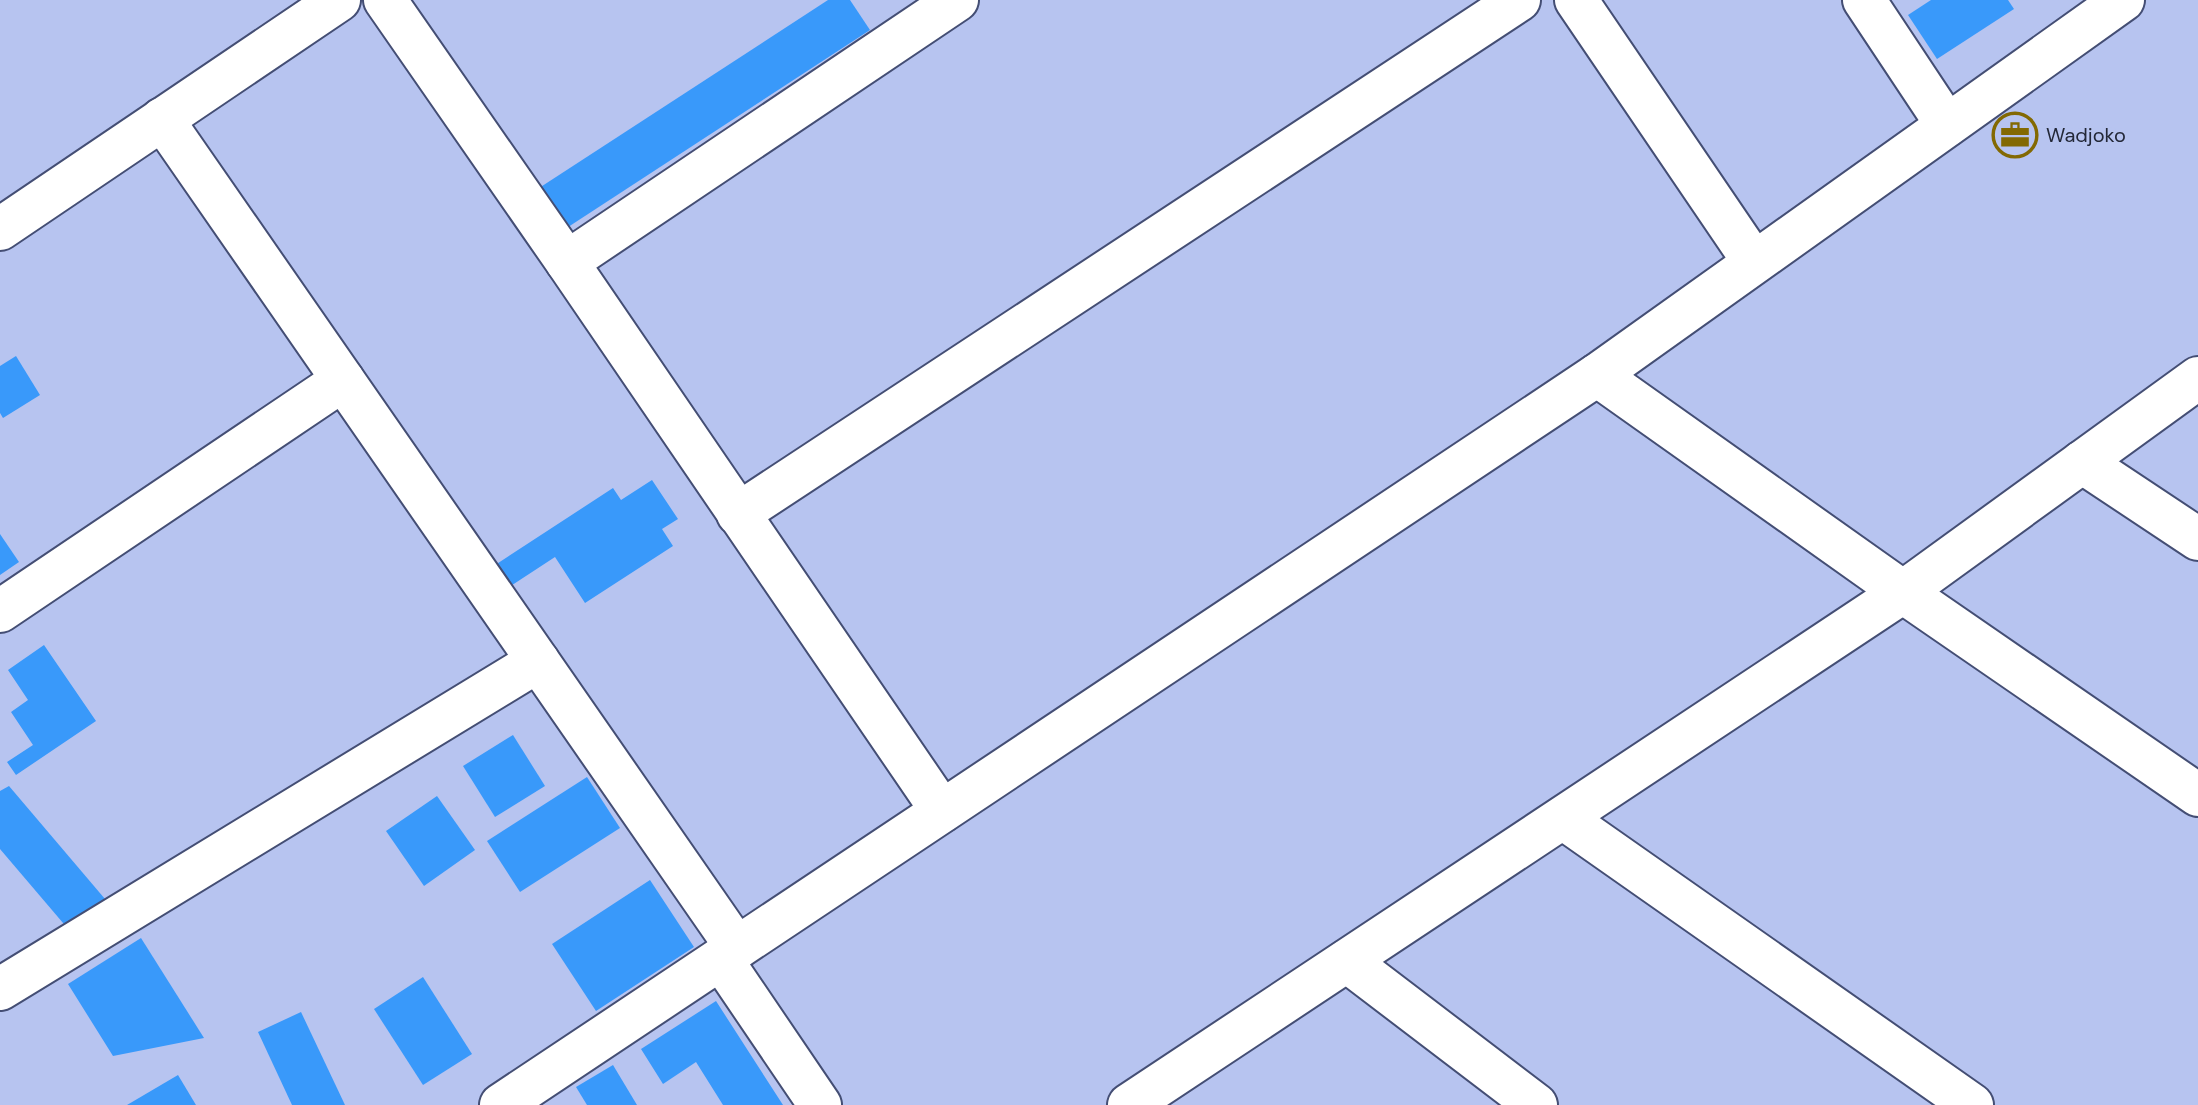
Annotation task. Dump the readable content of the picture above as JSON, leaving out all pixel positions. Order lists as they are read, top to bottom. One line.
{"places":{"office":["Wadjoko"]}}
